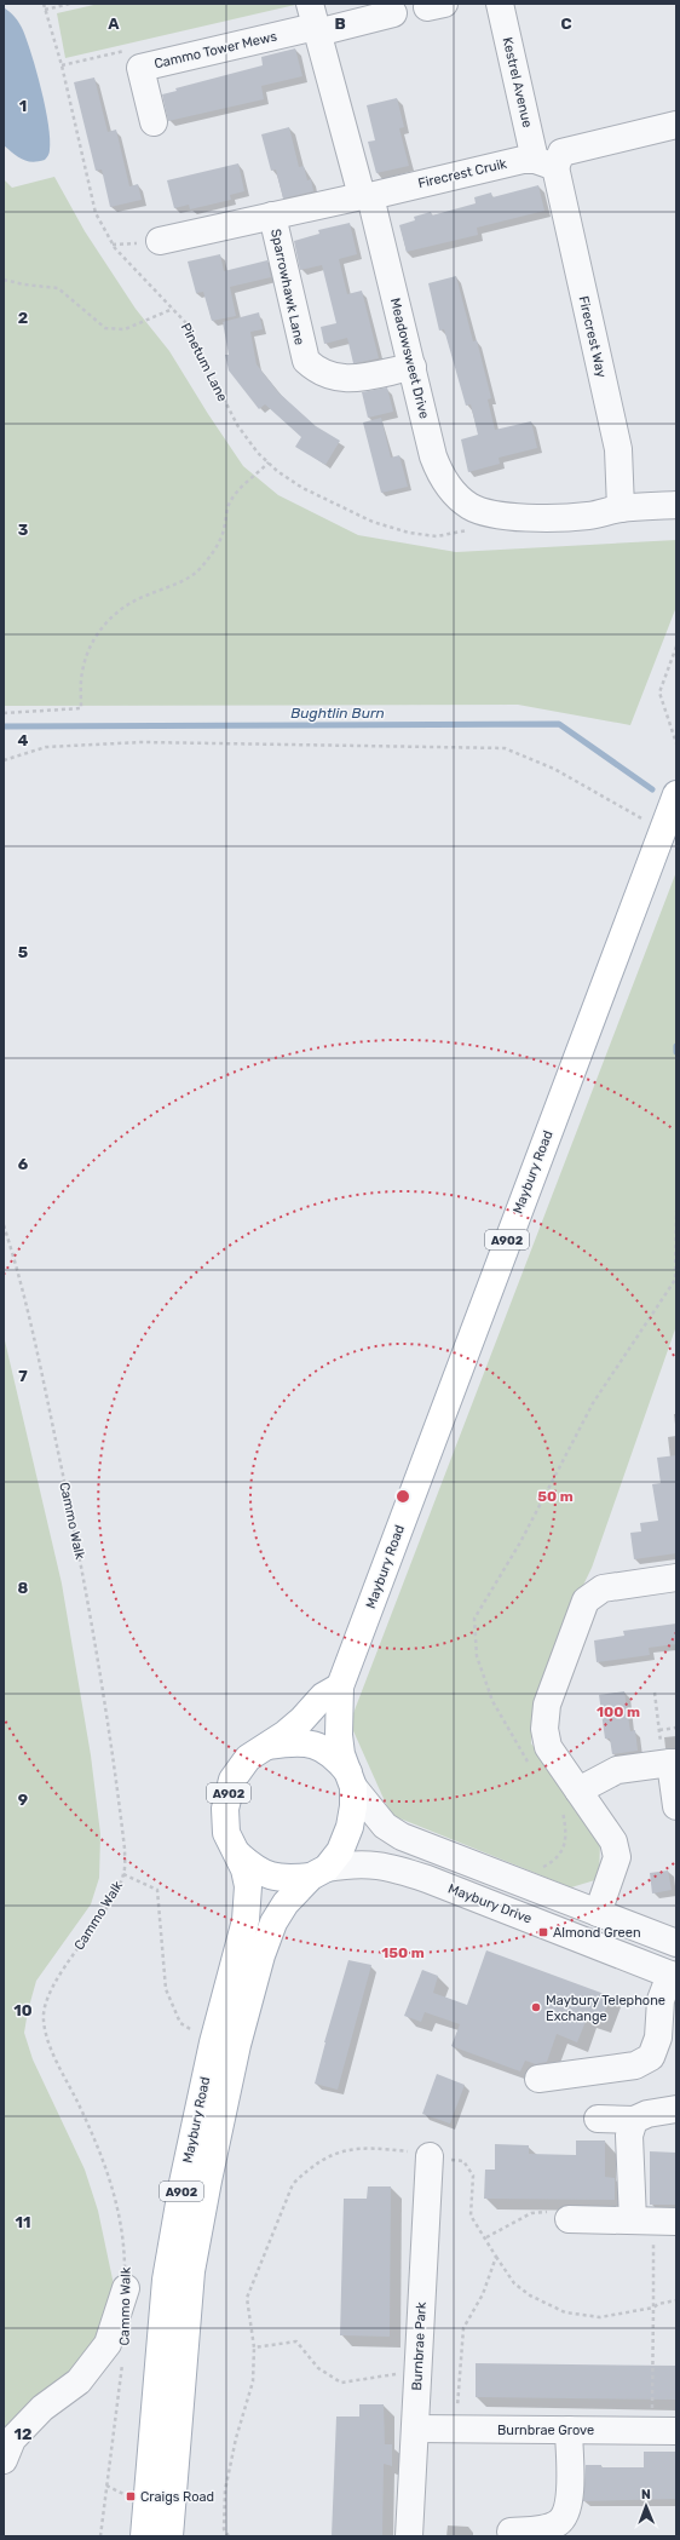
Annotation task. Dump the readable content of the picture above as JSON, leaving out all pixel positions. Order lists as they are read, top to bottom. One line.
{"streets":{"main road":["Maybury Road","A902"],"street":["Cammo Tower Mews","Kestrel Avenue","Firecrest Cruik","Sparrowhawk Lane","Firecrest Way","Meadowsweet Drive","Maybury Drive","Burnbrae Park","Burnbrae Grove"],"path":["Pinetum Lane","Cammo Walk"]},"crossings":[["Cammo Tower Mews","Meadowsweet Drive"],["Kestrel Avenue","Firecrest Cruik"],["Kestrel Avenue","Firecrest Way"],["Firecrest Cruik","Sparrowhawk Lane"],["Firecrest Cruik","Firecrest Way"],["Firecrest Cruik","Meadowsweet Drive"],["Sparrowhawk Lane","Meadowsweet Drive"],["Firecrest Way","Meadowsweet Drive"],["Maybury Road","Maybury Drive"],["Burnbrae Park","Burnbrae Grove"]],"water":["Bughtlin Burn"],"places":{"transit":["Almond Green","Craigs Road"],"other":["Maybury Telephone Exchange"]},"north":"top","grid":{"columns":["A","B","C"],"rows":["1","2","3","4","5","6","7","8","9","10","11","12"]},"rings":["50 m","100 m","150 m"]}
